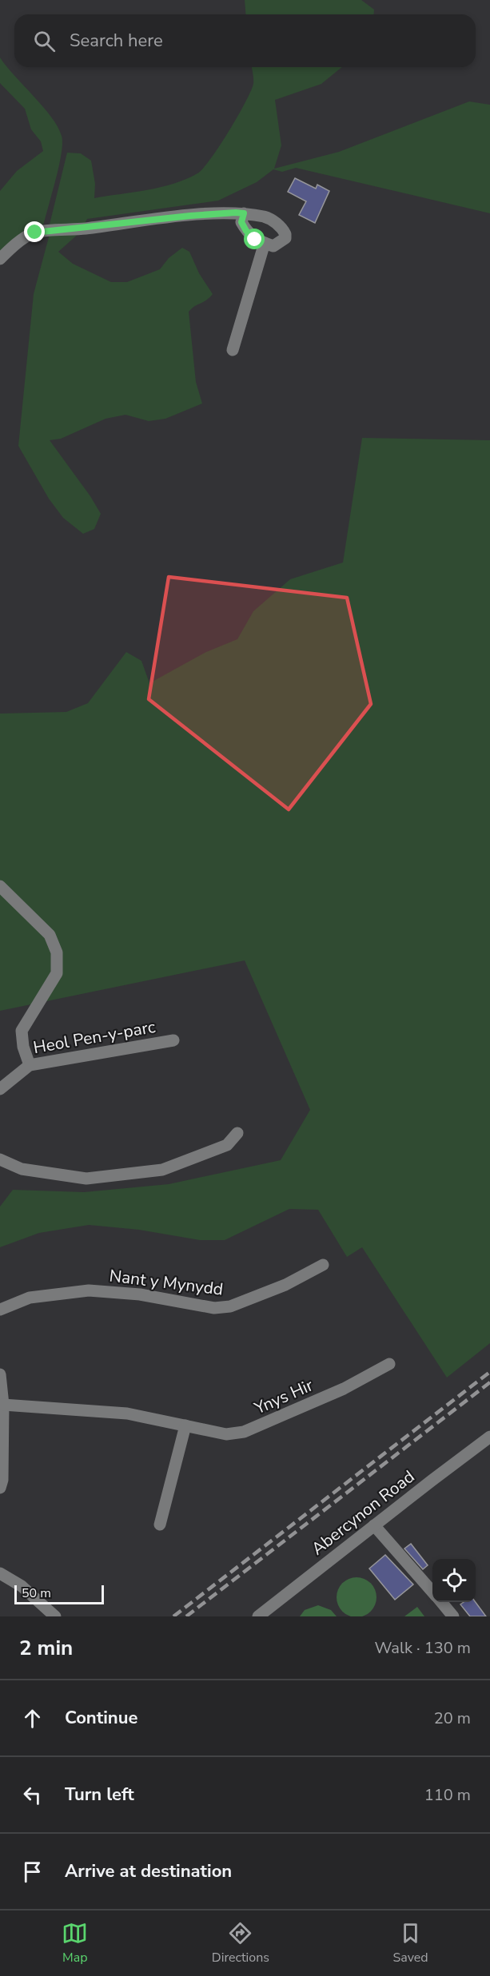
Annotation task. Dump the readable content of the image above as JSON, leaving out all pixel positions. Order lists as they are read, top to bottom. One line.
{"streets":{"street":["Heol Pen-y-parc","Nant y Mynydd","Ynys Hir","Abercynon Road"]},"scale_bar":"50 m","page":{"search":"Search here","scale":"50 m","heading":["2 min","Walk · 130 m"],"list":[["Continue","20 m"],["Turn left","110 m"],"Arrive at destination"],"nav":["Map","Directions","Saved"]}}
